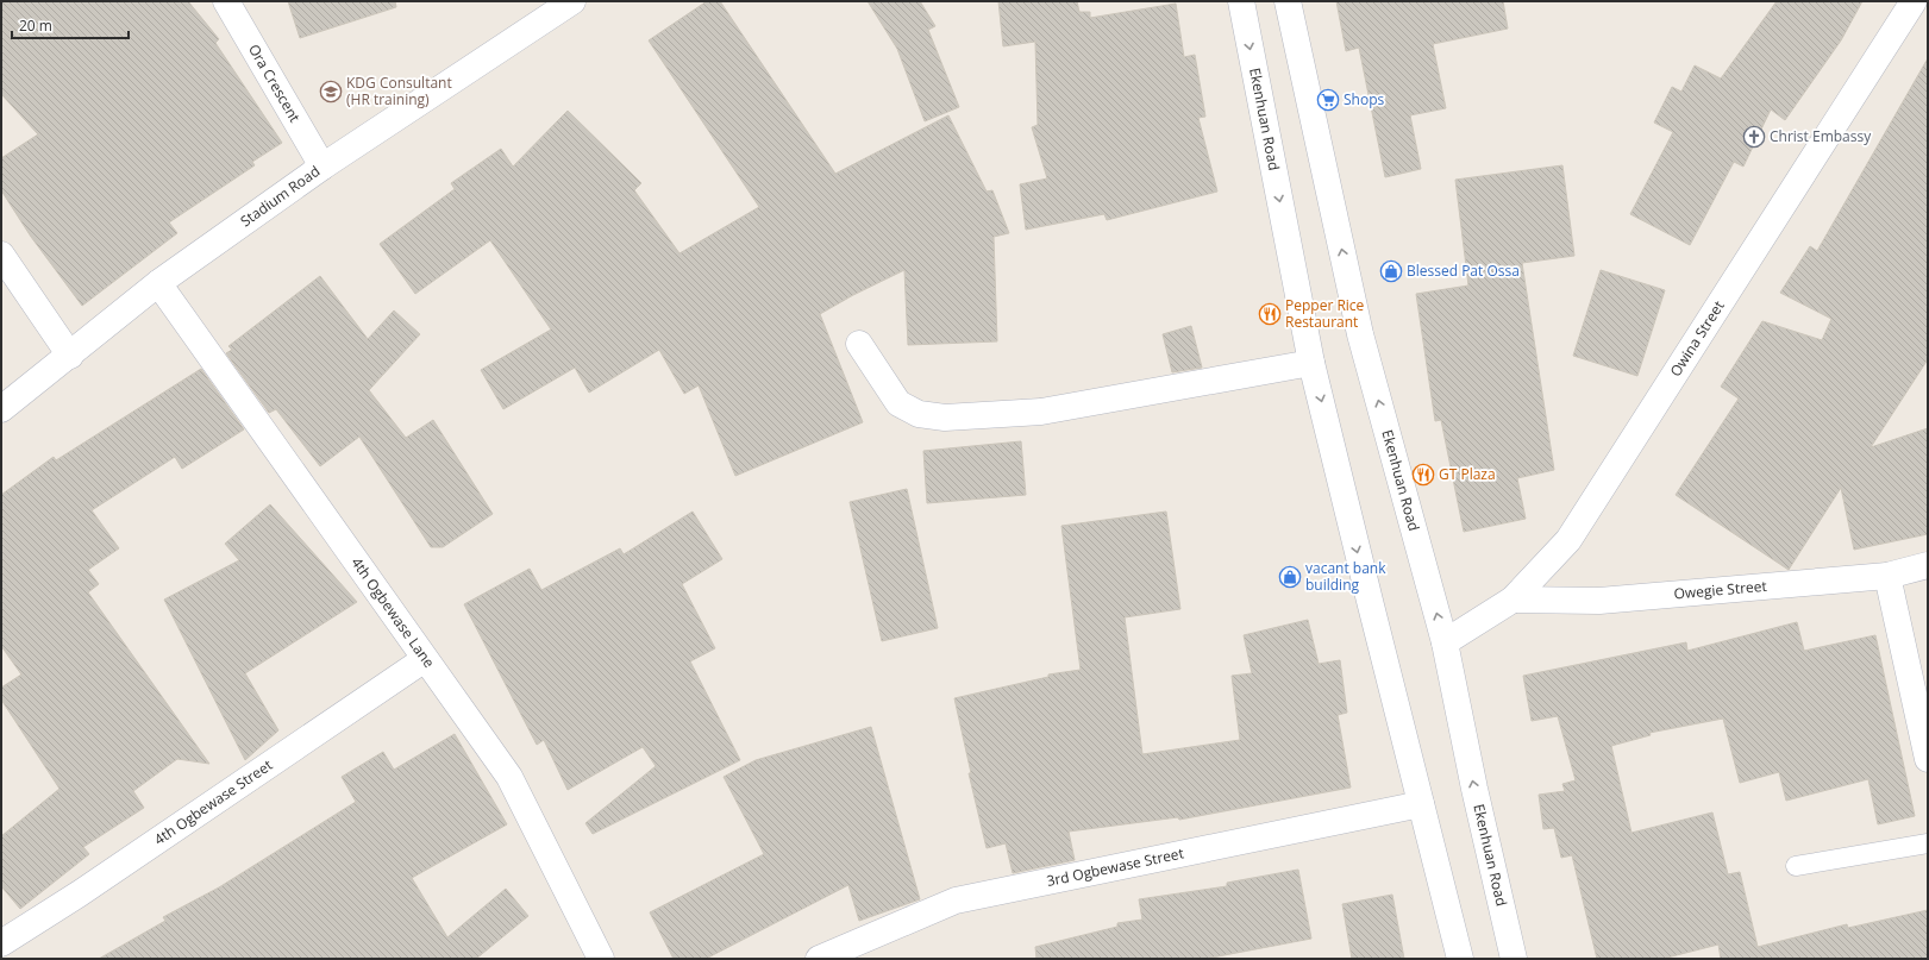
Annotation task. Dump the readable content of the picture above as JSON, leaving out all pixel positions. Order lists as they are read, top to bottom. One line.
{"streets":{"street":["Ora Crescent","Ekenhuan Road","Stadium Road","Owina Street","Owegie Street","4th Ogbewase Lane","4th Ogbewase Street","3rd Ogbewase Street"]},"crossings":[["Ora Crescent","Stadium Road"],["Ekenhuan Road","Owina Street"],["Ekenhuan Road","3rd Ogbewase Street"],["Stadium Road","4th Ogbewase Lane"],["Owina Street","Owegie Street"],["4th Ogbewase Lane","4th Ogbewase Street"]],"places":{"school or university":["KDG Consultant (HR training)"],"supermarket":["Shops"],"church":["Christ Embassy"],"shop":["Blessed Pat Ossa","vacant bank building"],"restaurant":["Pepper Rice Restaurant","GT Plaza"]},"scale_bar":"20 m"}
